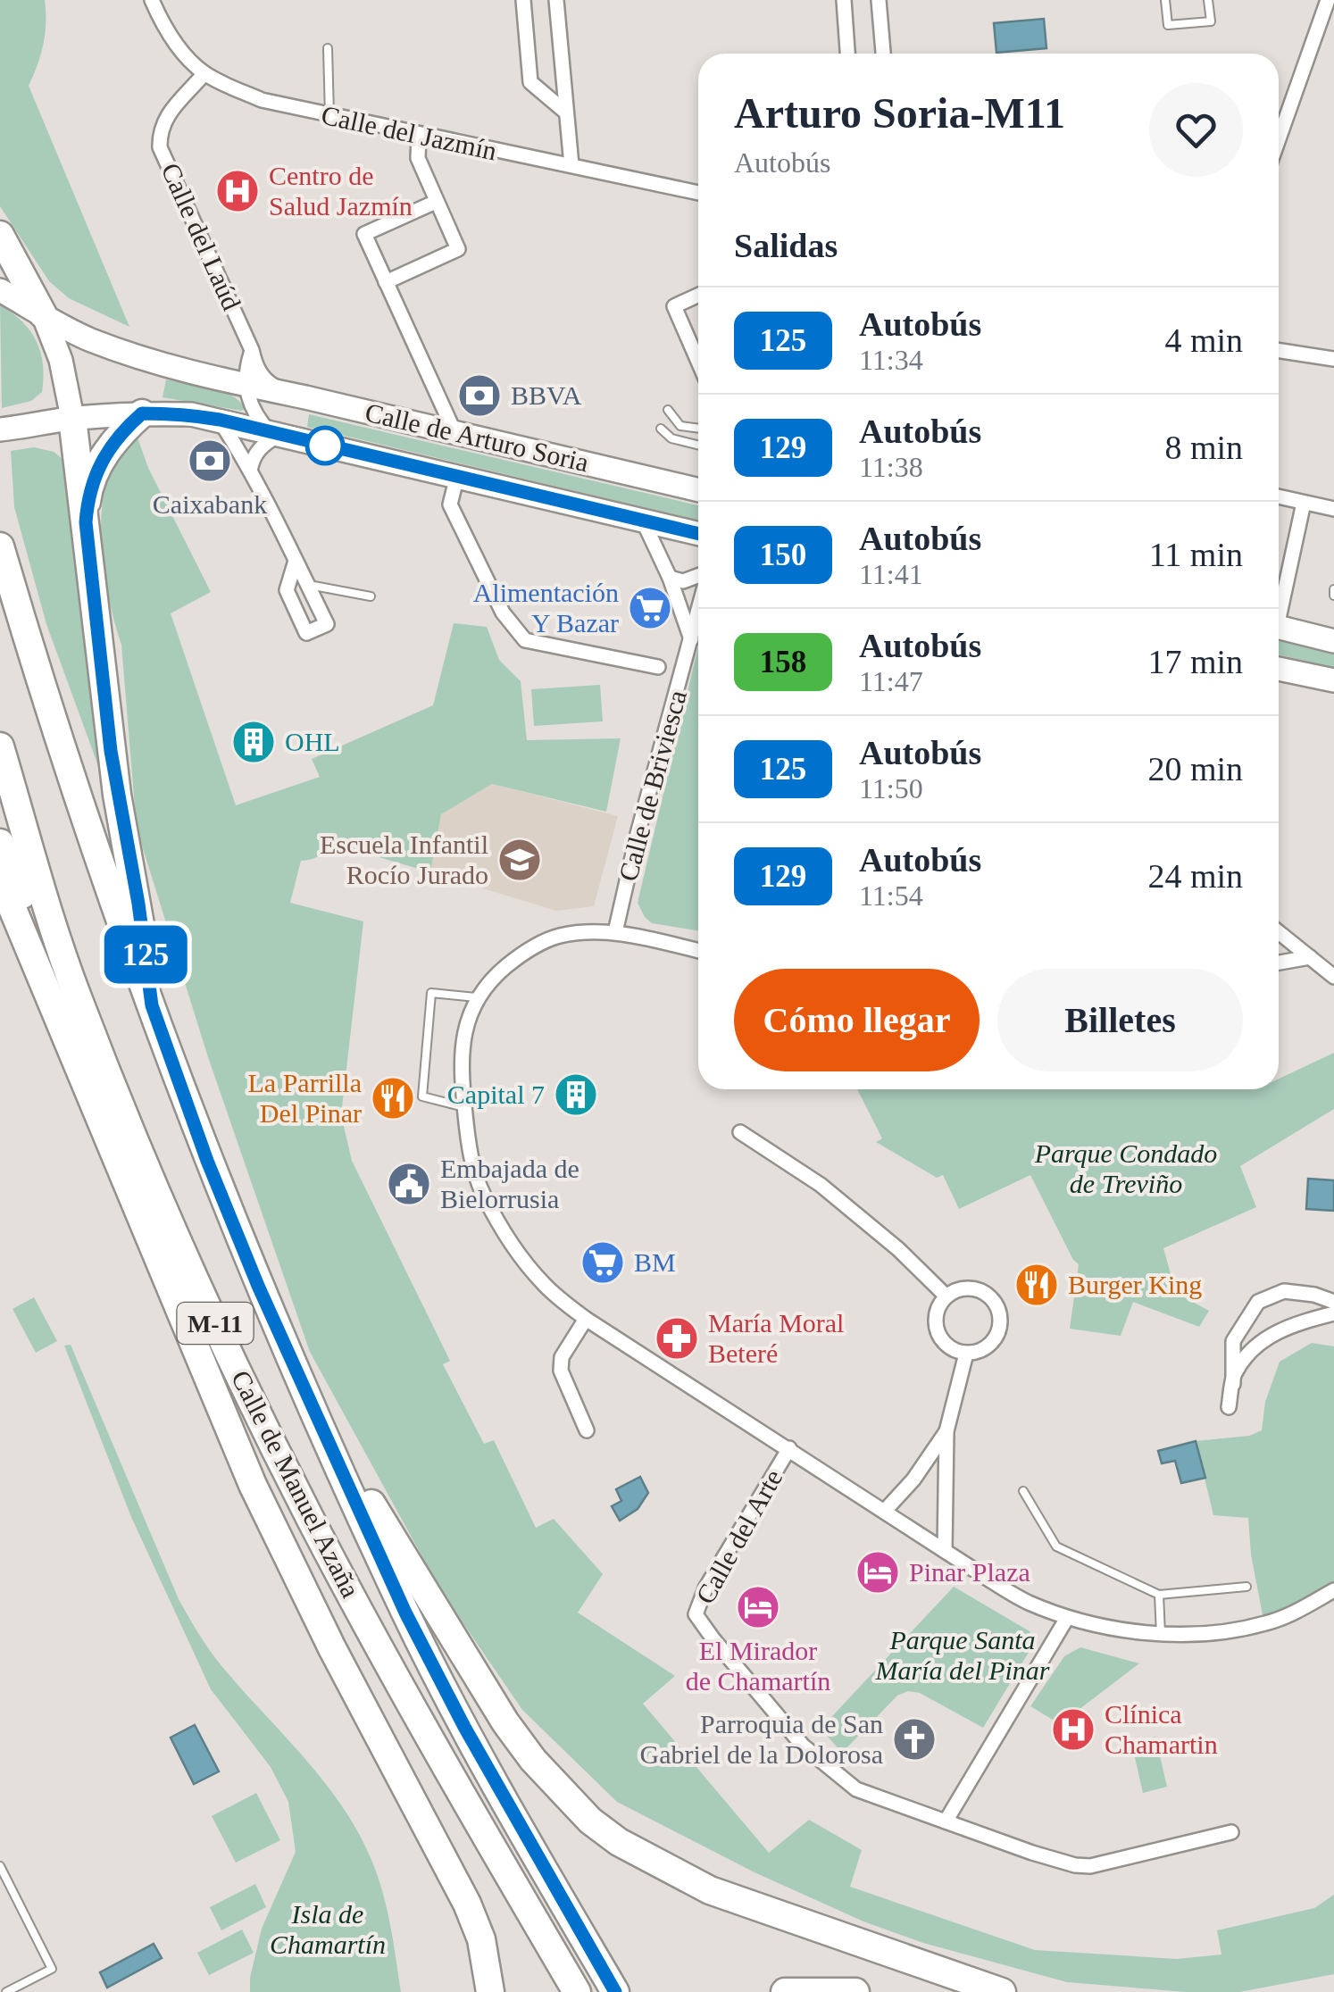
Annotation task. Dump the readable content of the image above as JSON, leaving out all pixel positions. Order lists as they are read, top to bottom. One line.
{"streets":{"highway":["M-11","Calle de Manuel Azaña"],"main road":["Calle de Arturo Soria"],"street":["Calle del Jazmín","Calle del Laúd","Calle de Briviesca","Calle del Arte"]},"crossings":[["Calle del Jazmín","Calle del Laúd"],["Calle del Laúd","Calle de Arturo Soria"]],"parks":["Parque Condado de Treviño","Parque Santa María del Pinar","Isla de Chamartín"],"places":{"hospital":["Centro de Salud Jazmín","Clínica Chamartin"],"bank":["BBVA","Caixabank"],"supermarket":["Alimentación Y Bazar","BM"],"building":["OHL","Capital 7"],"school or university":["Escuela Infantil Rocío Jurado"],"restaurant":["La Parrilla Del Pinar","Burger King"],"public building":["Embajada de Bielorrusia"],"pharmacy":["María Moral Beteré"],"hotel":["Pinar Plaza","El Mirador de Chamartín"],"church":["Parroquia de San Gabriel de la Dolorosa"]},"lines":["bus line 125"],"page":{"on_map":"125","heading":[["Arturo Soria-M11","Autobús"],"Salidas"],"list":[{"mark":"125","name":"Autobús","note":"11:34","value":"4 min"},{"mark":"129","name":"Autobús","note":"11:38","value":"8 min"},{"mark":"150","name":"Autobús","note":"11:41","value":"11 min"},{"mark":"158","name":"Autobús","note":"11:47","value":"17 min"},{"mark":"125","name":"Autobús","note":"11:50","value":"20 min"},{"mark":"129","name":"Autobús","note":"11:54","value":"24 min"}],"buttons":["Cómo llegar","Billetes"]}}
